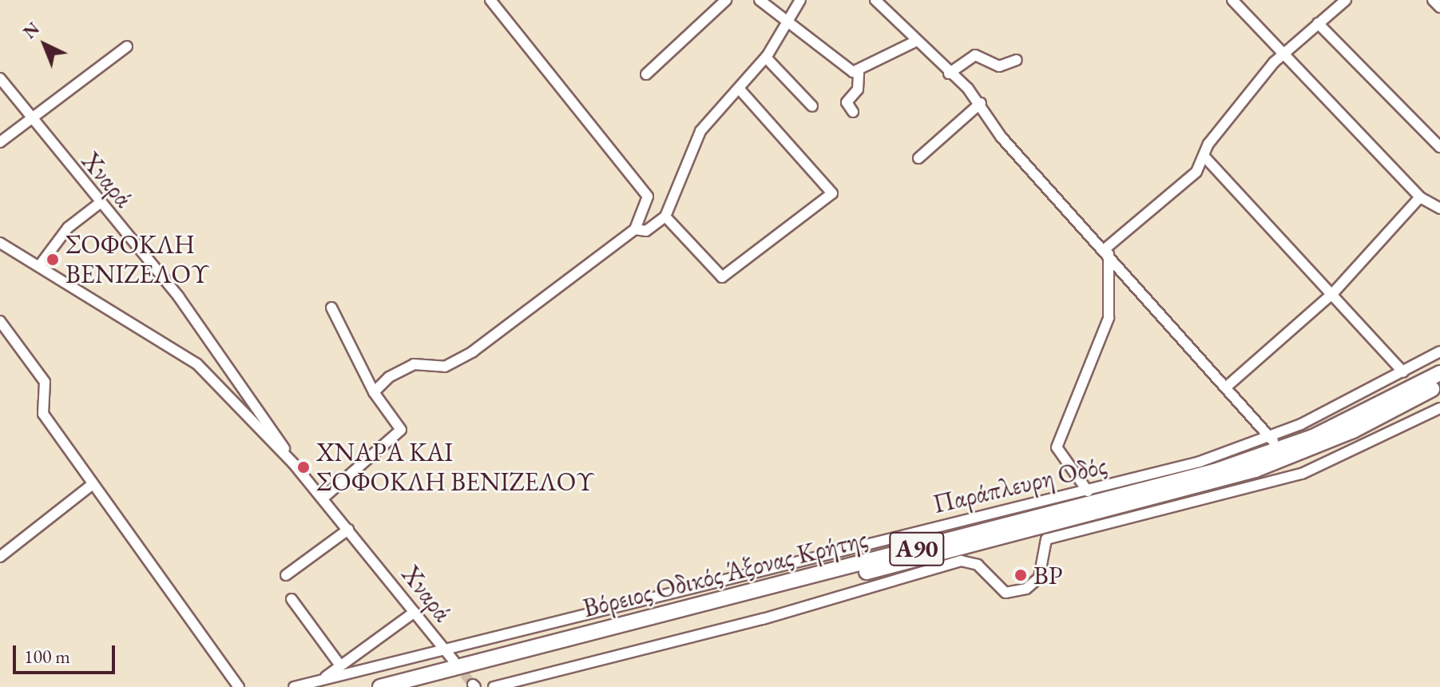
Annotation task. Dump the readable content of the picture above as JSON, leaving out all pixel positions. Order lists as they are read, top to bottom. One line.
{"streets":{"highway":["Α90","Βόρειος Οδικός Άξονας Κρήτης"],"street":["Χναρά","Παράπλευρη Οδός"]},"crossings":[["Χναρά","Παράπλευρη Οδός"]],"places":["ΣΟΦΟΚΛΗ ΒΕΝΙΖΕΛΟΥ","ΧΝΑΡΑ ΚΑΙ ΣΟΦΟΚΛΗ ΒΕΝΙΖΕΛΟΥ","BP"],"scale_bar":"100 m","north":"top left"}
